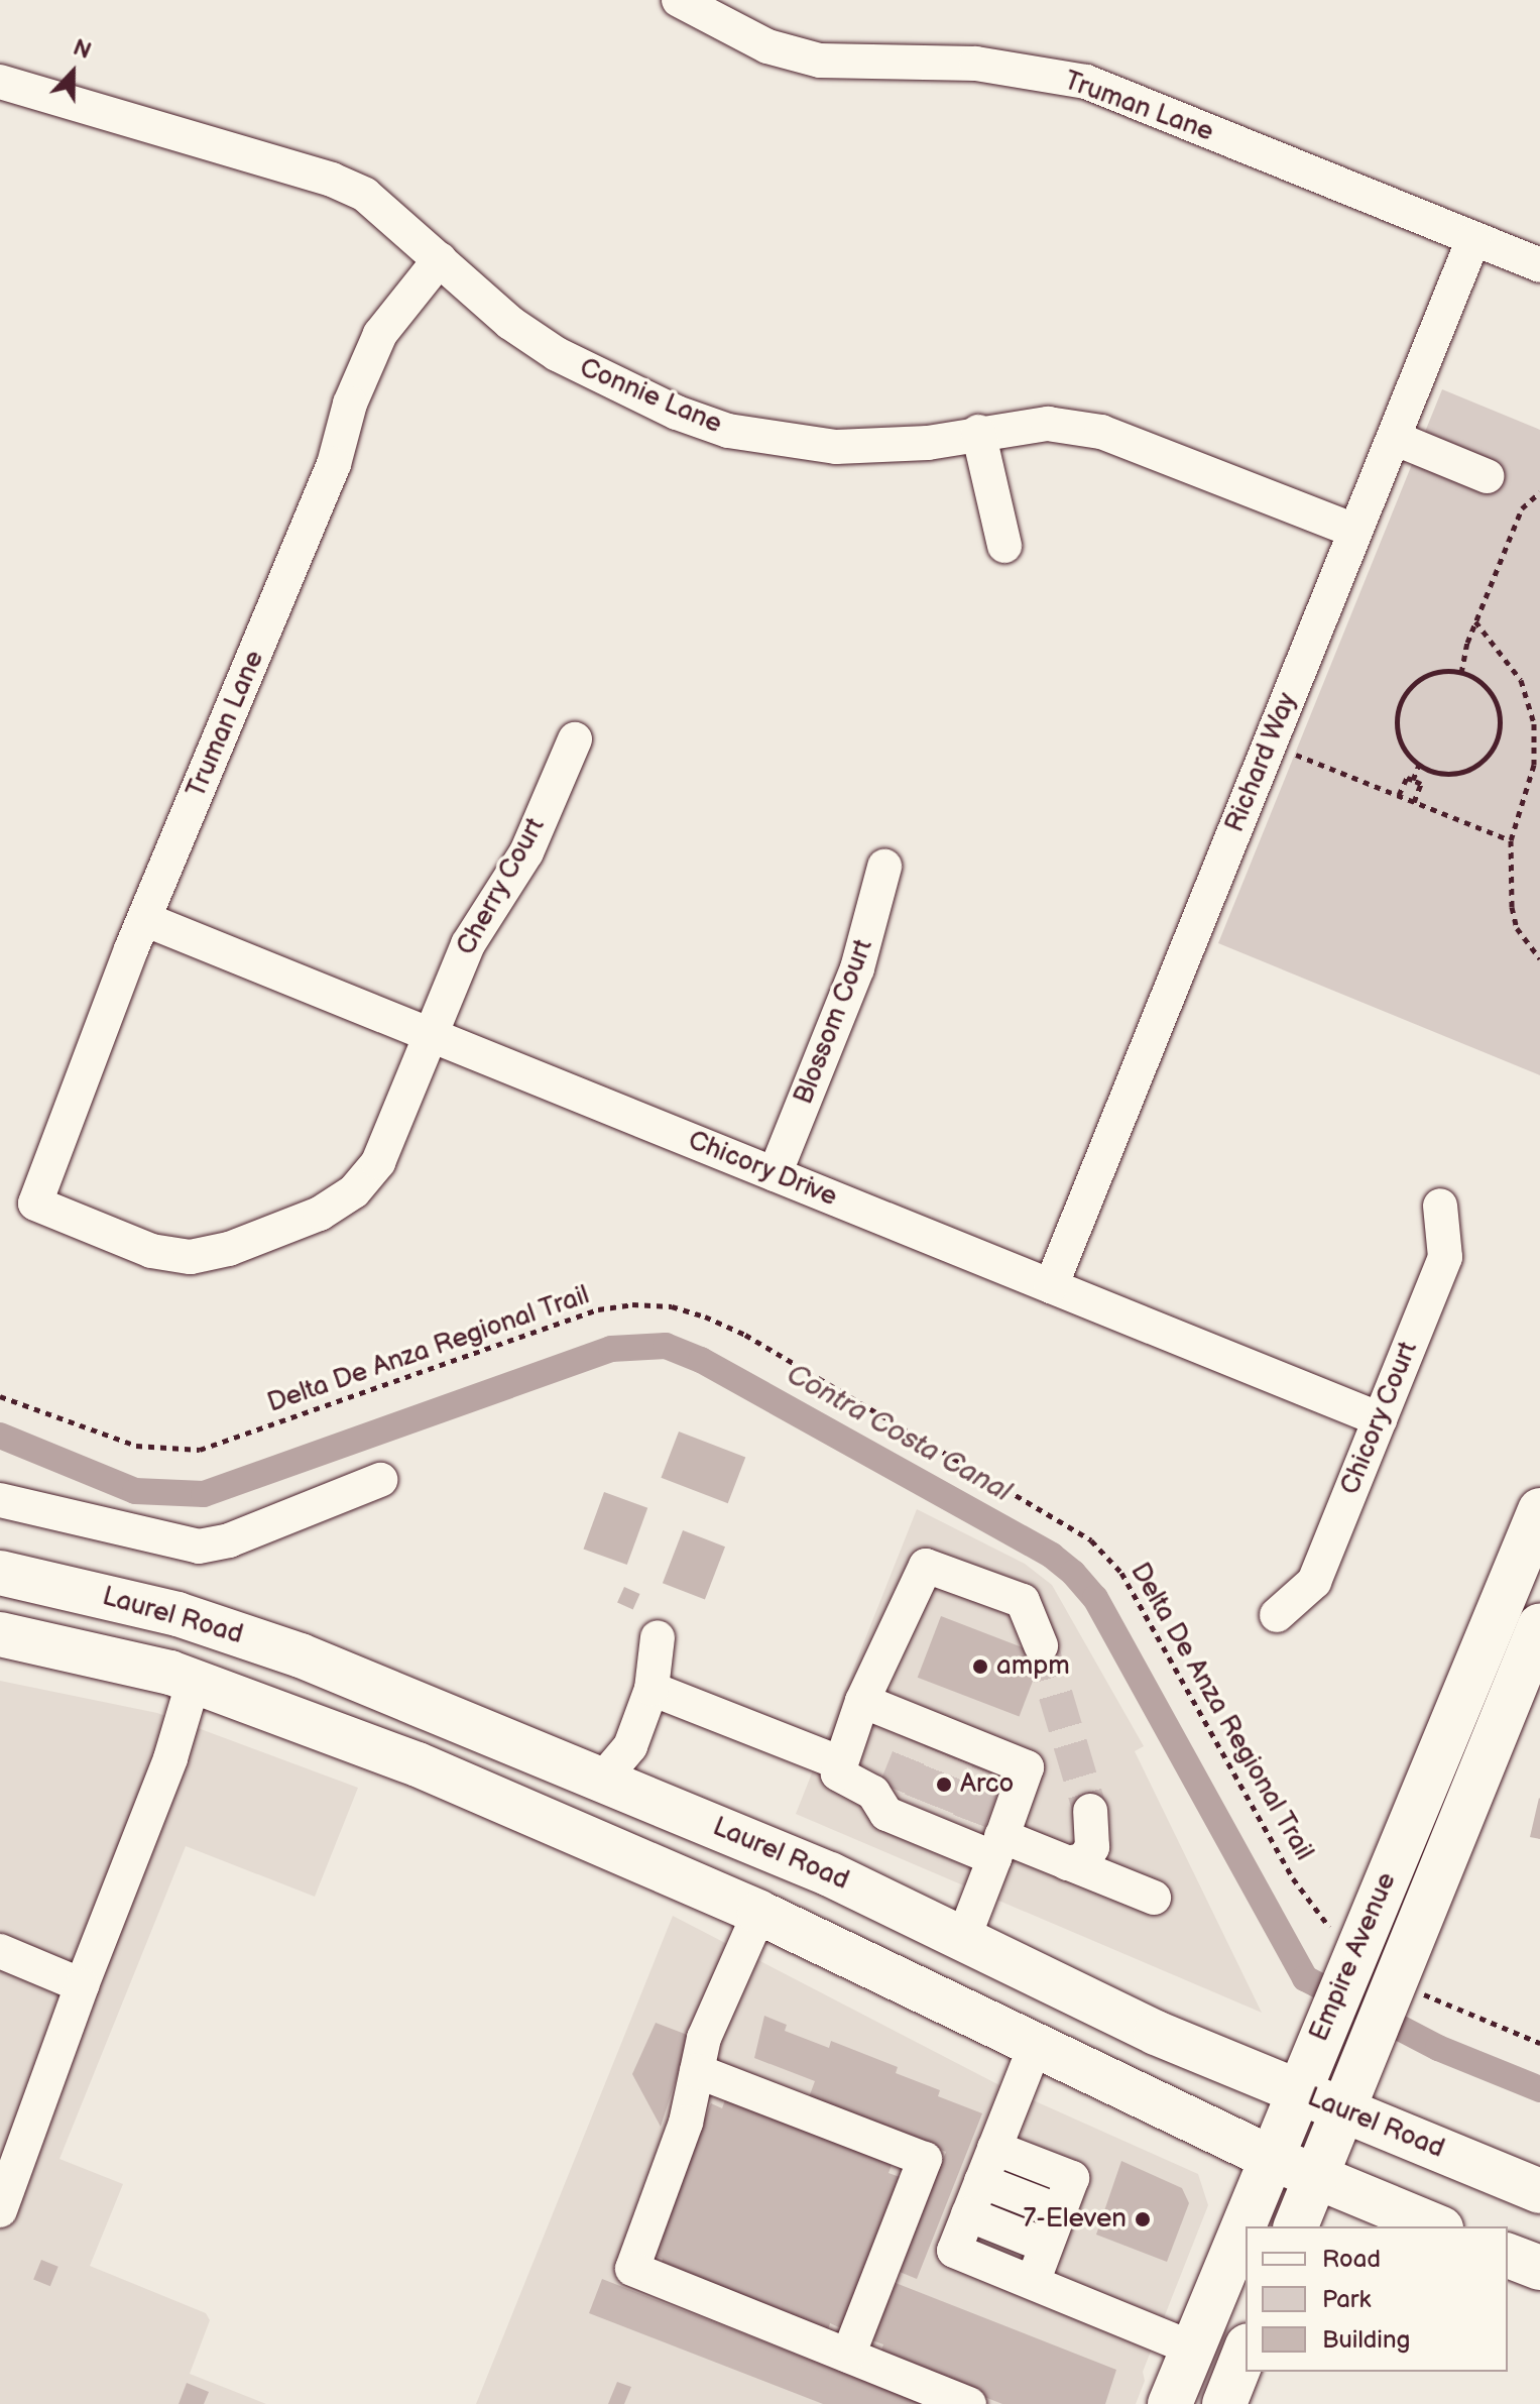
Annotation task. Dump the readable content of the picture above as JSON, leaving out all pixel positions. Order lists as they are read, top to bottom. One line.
{"streets":{"main road":["Laurel Road","Empire Avenue"],"street":["Truman Lane","Connie Lane","Richard Way","Cherry Court","Blossom Court","Chicory Drive","Chicory Court"],"path":["Delta De Anza Regional Trail"]},"crossings":[["Truman Lane","Connie Lane"],["Truman Lane","Richard Way"],["Truman Lane","Cherry Court"],["Truman Lane","Chicory Drive"],["Connie Lane","Richard Way"],["Richard Way","Chicory Drive"],["Cherry Court","Chicory Drive"],["Blossom Court","Chicory Drive"],["Chicory Drive","Chicory Court"],["Laurel Road","Empire Avenue"]],"water":["Contra Costa Canal"],"places":["ampm","Arco","7-Eleven"],"legend":["Road","Park","Building"],"north":"top"}
